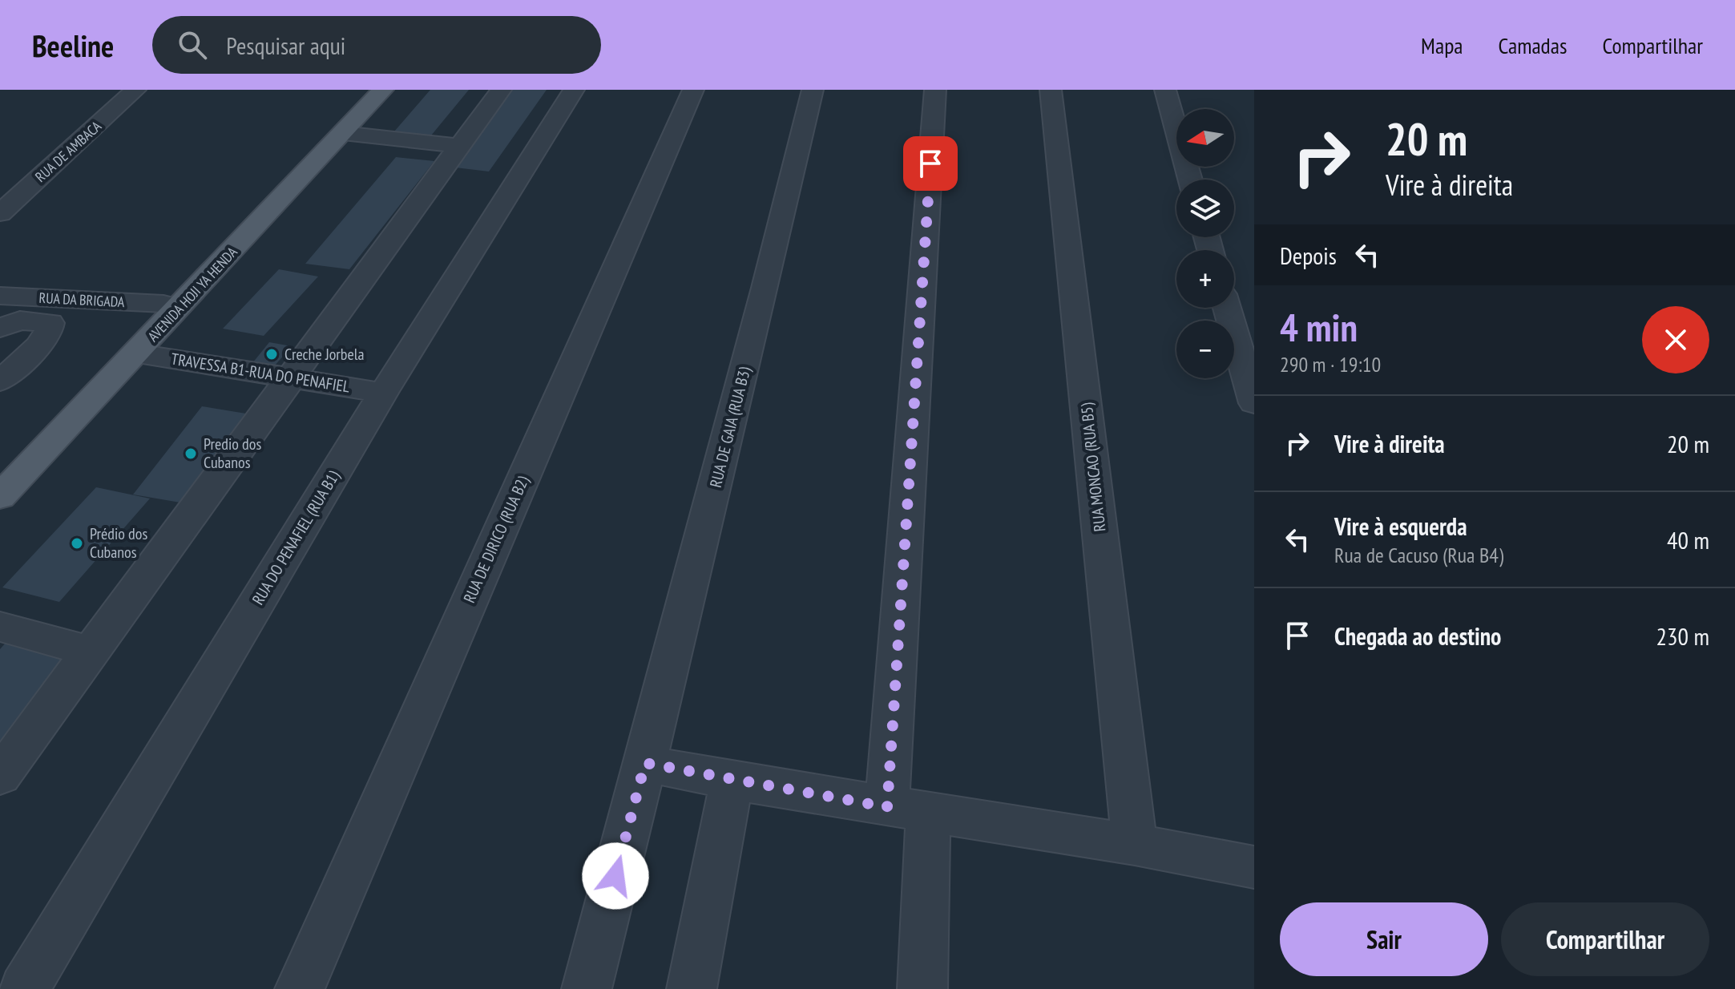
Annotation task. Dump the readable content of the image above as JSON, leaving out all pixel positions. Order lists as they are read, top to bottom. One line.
{"streets":{"main road":["AVENIDA HOJI YA HENDA"],"street":["RUA DE AMBACA","RUA DA BRIGADA","TRAVESSA B1-RUA DO PENAFIEL","RUA DE GAIA (RUA B3)","RUA MONCAO (RUA B5)","RUA DO PENAFIEL (RUA B1)","RUA DE DIRICO (RUA B2)"]},"crossings":[["AVENIDA HOJI YA HENDA","RUA DA BRIGADA"],["AVENIDA HOJI YA HENDA","TRAVESSA B1-RUA DO PENAFIEL"],["TRAVESSA B1-RUA DO PENAFIEL","RUA DO PENAFIEL (RUA B1)"]],"places":["Creche Jorbela","Predio dos Cubanos","Prédio dos Cubanos"],"north":"left","page":{"header":"Beeline","search":"Pesquisar aqui","nav":["Mapa","Camadas","Compartilhar"],"turn":["20 m","Vire à direita"],"map_buttons":["+","−"],"then":"Depois","heading":["4 min","290 m · 19:10"],"list":[{"name":"Vire à direita","value":"20 m"},{"name":"Vire à esquerda","note":"Rua de Cacuso (Rua B4)","value":"40 m"},{"name":"Chegada ao destino","value":"230 m"}],"buttons":["Sair","Compartilhar"]}}
